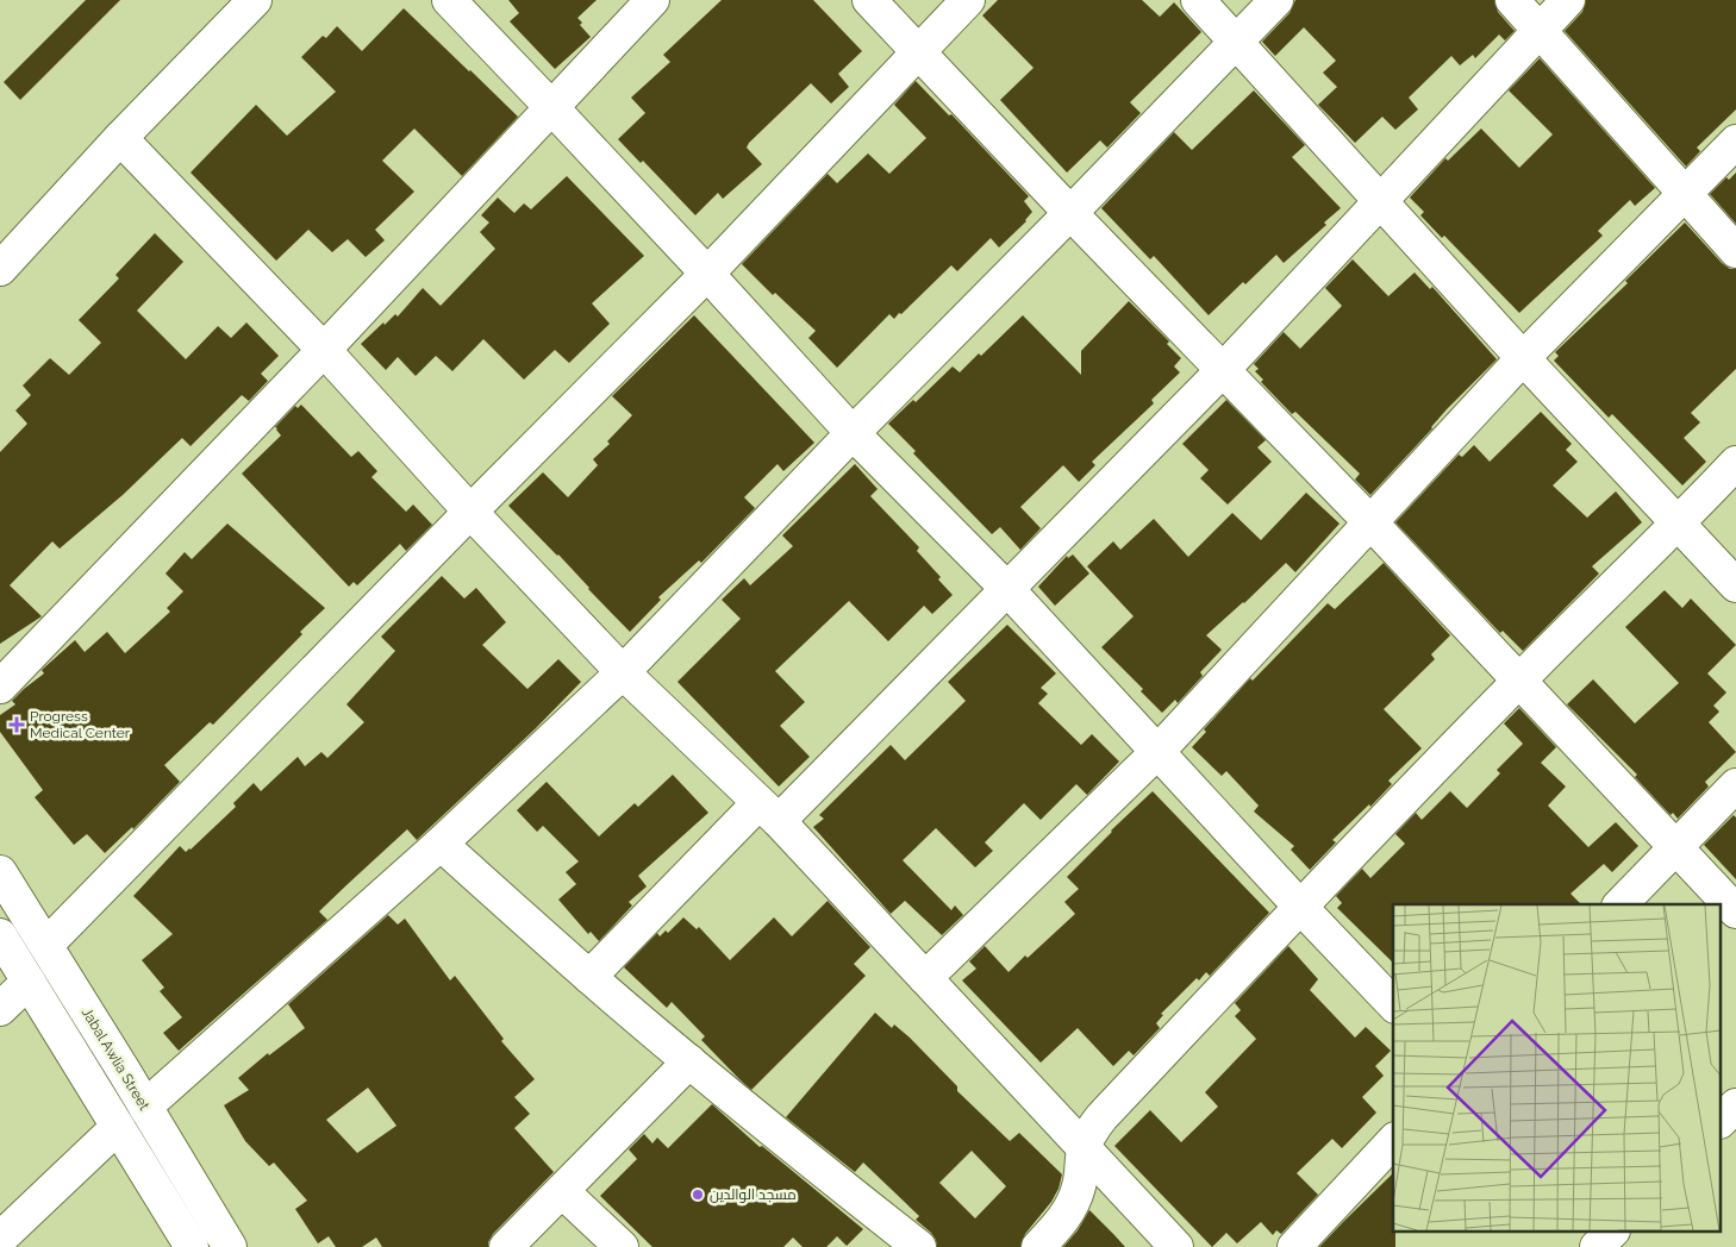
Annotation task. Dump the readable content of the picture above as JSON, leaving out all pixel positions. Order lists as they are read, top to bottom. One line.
{"streets":{"street":["Jabal Awlia Street"]},"places":{"health":["Progress Medical Center"],"other":["مسجد الوالدين"]}}
